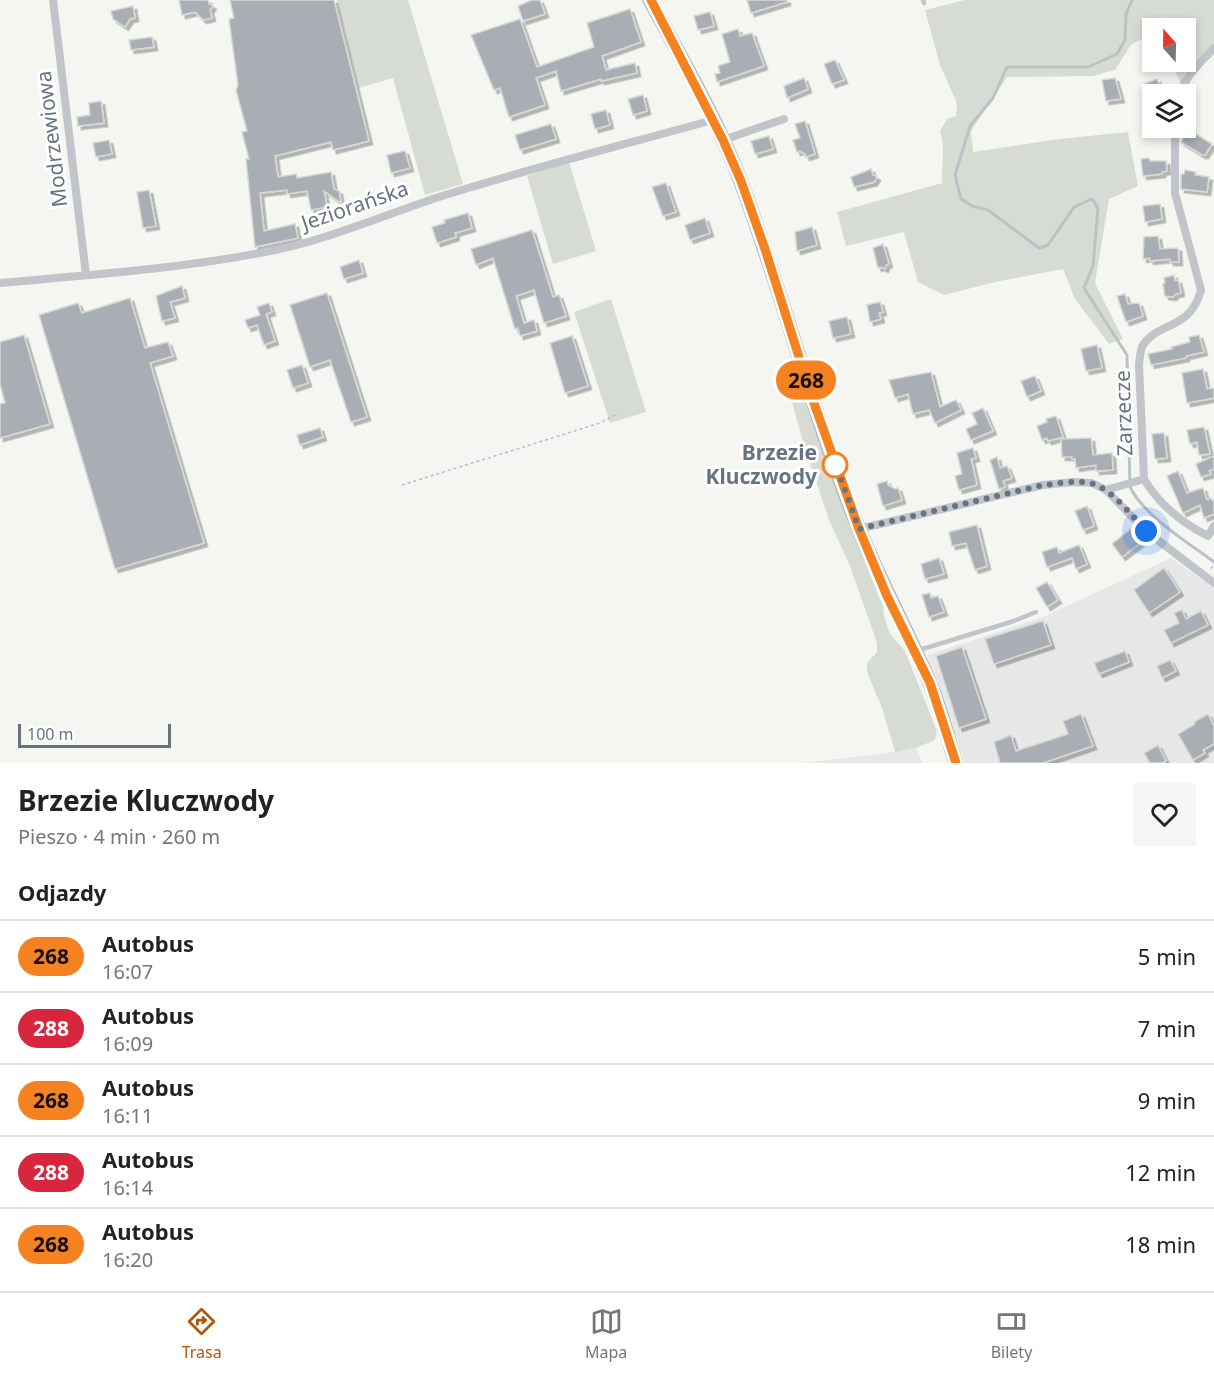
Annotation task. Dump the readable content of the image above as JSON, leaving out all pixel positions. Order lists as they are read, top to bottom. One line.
{"streets":{"street":["Modrzewiowa","Jeziorańska","Zarzecze"]},"crossings":[["Modrzewiowa","Jeziorańska"]],"places":["Brzezie Kluczwody"],"lines":["bus line 268"],"scale_bar":"100 m","north":"top","page":{"on_map":"268","scale":"100 m","heading":[["Brzezie Kluczwody","Pieszo · 4 min · 260 m"],"Odjazdy"],"list":[{"mark":"268","name":"Autobus","note":"16:07","value":"5 min"},{"mark":"288","name":"Autobus","note":"16:09","value":"7 min"},{"mark":"268","name":"Autobus","note":"16:11","value":"9 min"},{"mark":"288","name":"Autobus","note":"16:14","value":"12 min"},{"mark":"268","name":"Autobus","note":"16:20","value":"18 min"}],"tabs":["Trasa","Mapa","Bilety"]}}
